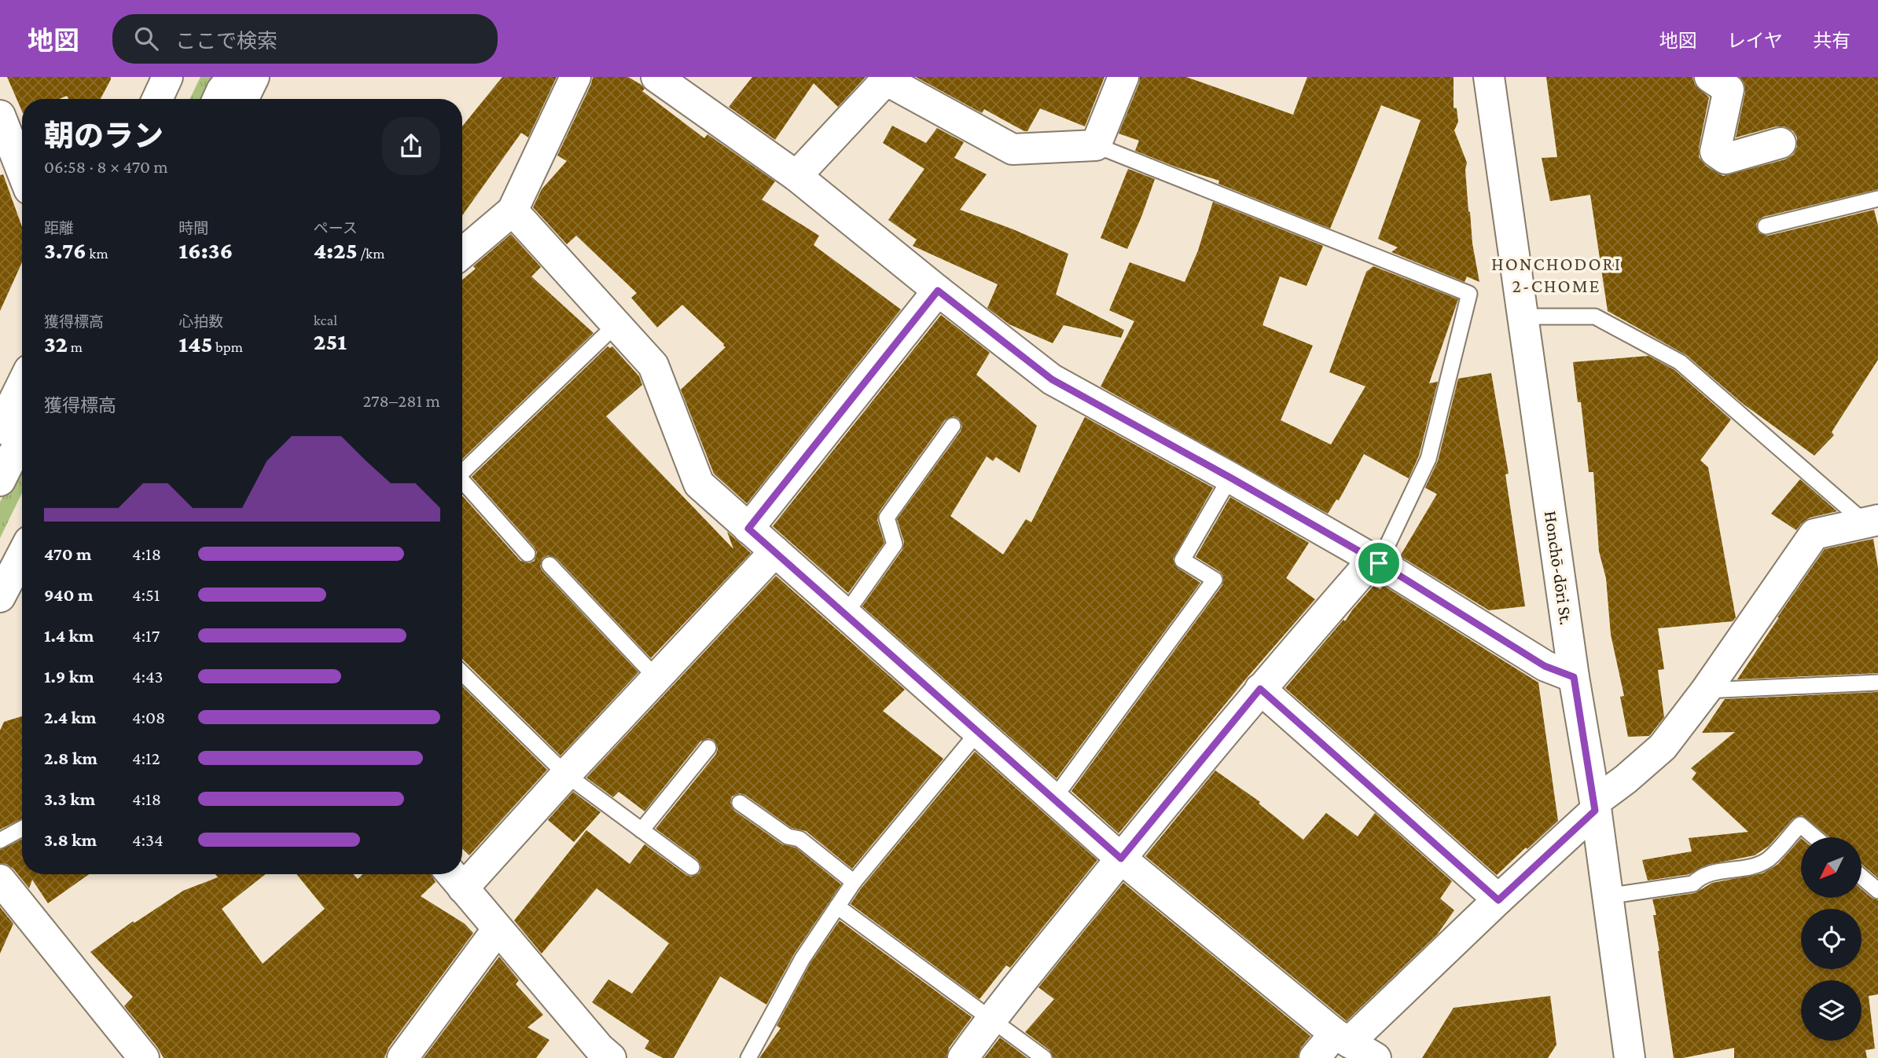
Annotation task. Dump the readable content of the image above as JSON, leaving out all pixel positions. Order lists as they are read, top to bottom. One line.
{"streets":{"street":["Honchō-dōri St."]},"districts":["HONCHODORI 2-CHOME"],"north":"bottom left","page":{"header":"地図","search":"ここで検索","nav":["地図","レイヤ","共有"],"heading":["朝のラン","06:58 · 8 × 470 m"],"stats":[["距離","3.76 km"],["時間","16:36"],["ペース","4:25 /km"],["獲得標高","32 m"],["心拍数","145 bpm"],["kcal","251"]],"chart":["獲得標高","278–281 m"],"list":[{"name":"470 m","note":"4:18"},{"name":"940 m","note":"4:51"},{"name":"1.4 km","note":"4:17"},{"name":"1.9 km","note":"4:43"},{"name":"2.4 km","note":"4:08"},{"name":"2.8 km","note":"4:12"},{"name":"3.3 km","note":"4:18"},{"name":"3.8 km","note":"4:34"}]}}
